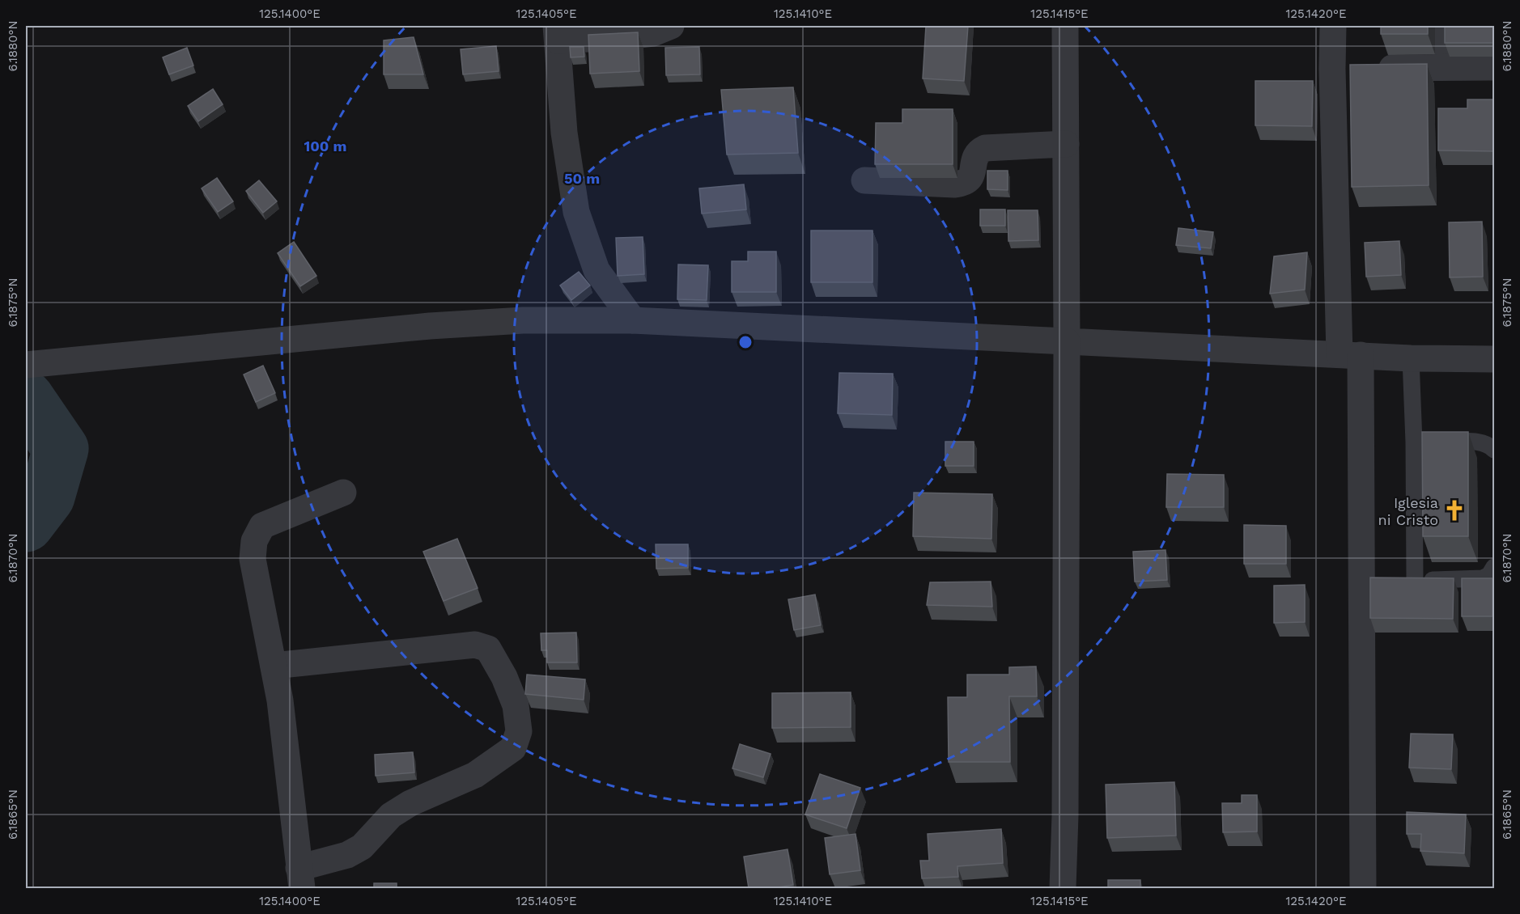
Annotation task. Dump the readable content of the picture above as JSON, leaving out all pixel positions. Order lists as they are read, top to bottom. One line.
{"places":{"church":["Iglesia ni Cristo"]},"coordinates":["125.1400°E","125.1405°E","125.1410°E","125.1415°E","125.1420°E","6.1880°N","6.1875°N","6.1870°N","6.1865°N"],"rings":["100 m","50 m"]}
